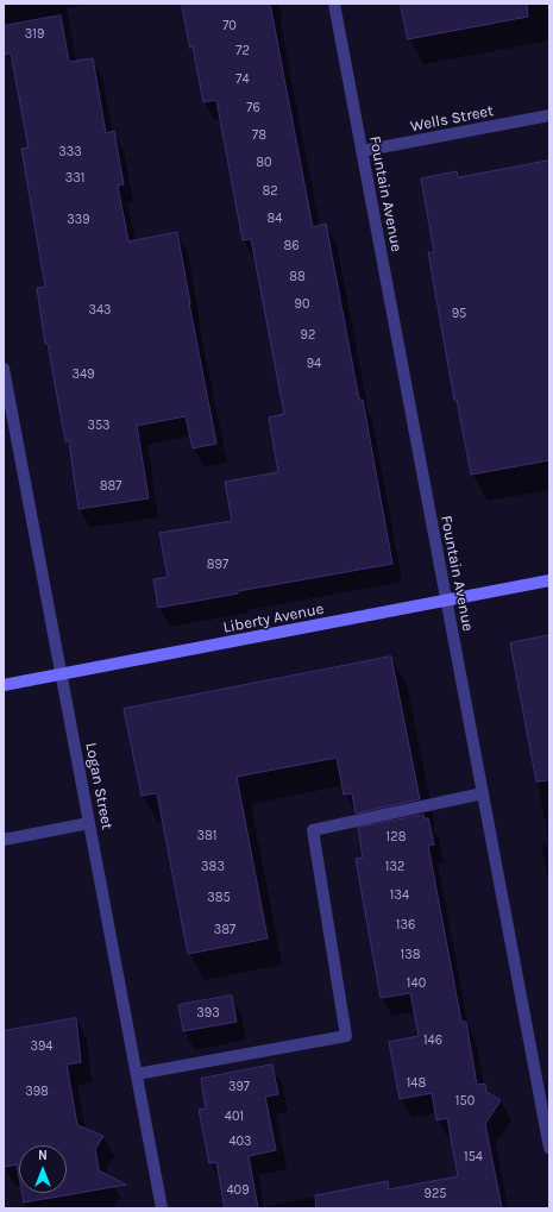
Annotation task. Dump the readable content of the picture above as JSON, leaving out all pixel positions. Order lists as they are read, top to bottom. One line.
{"streets":{"street":["Wells Street","Fountain Avenue","Liberty Avenue","Logan Street"]},"crossings":[["Wells Street","Fountain Avenue"],["Fountain Avenue","Liberty Avenue"],["Liberty Avenue","Logan Street"]],"house_numbers":["70","319","72","74","76","78","333","80","331","82","84","339","86","88","90","343","95","92","94","349","353","887","897","381","128","383","132","134","385","136","387","138","140","393","146","394","148","397","398","150","401","403","154","409","925"],"north":"top"}
